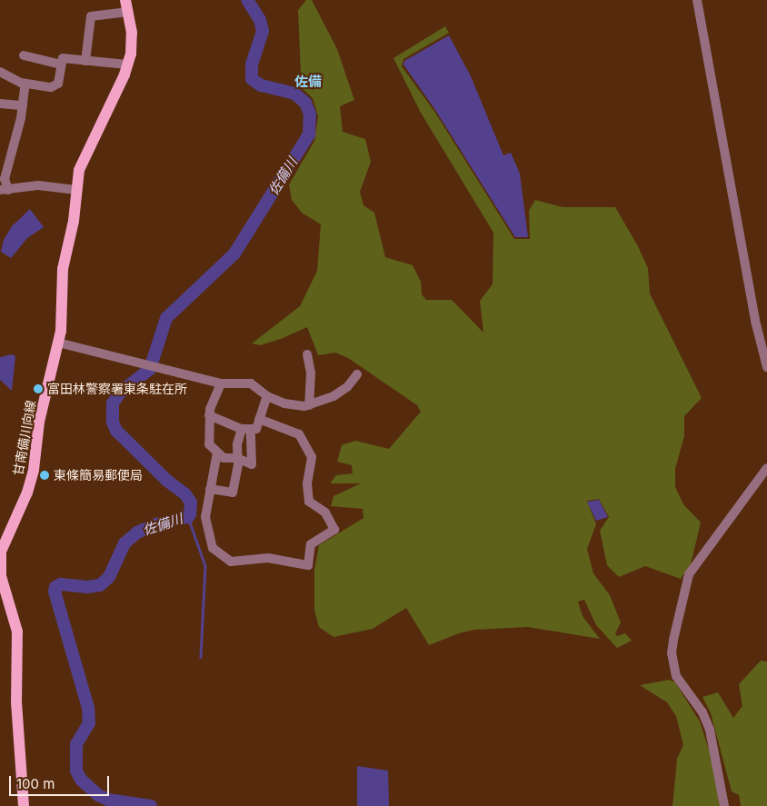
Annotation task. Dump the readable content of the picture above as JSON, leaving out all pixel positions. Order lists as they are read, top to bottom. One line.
{"streets":{"main road":["甘南備川向線"]},"districts":["佐備"],"water":["佐備川"],"places":["富田林警察署東条駐在所","東條簡易郵便局"],"scale_bar":"100 m"}
